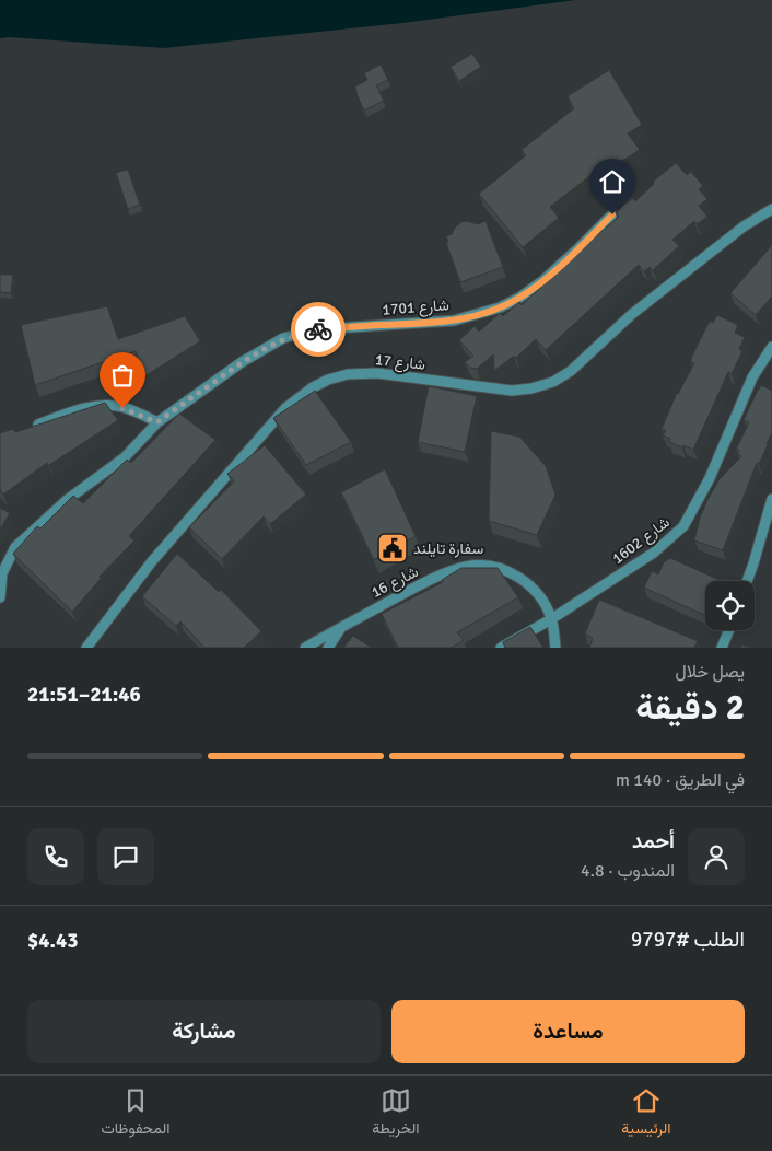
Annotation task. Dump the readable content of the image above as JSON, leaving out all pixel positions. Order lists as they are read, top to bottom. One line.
{"streets":{"street":["شارع 1701","شارع 17","شارع 1602","شارع 16"]},"crossings":[["شارع 1602","شارع 16"]],"places":{"public building":["سفارة تايلند"]},"page":{"heading":["2 دقيقة","يصل خلال","21:46–21:51"],"panel":["أحمد","المندوب · 4.8","الطلب #9797","$4.43"],"bar":"في الطريق · 140 m","buttons":["مساعدة","مشاركة"],"tabs":["الرئيسية","الخريطة","المحفوظات"]}}
